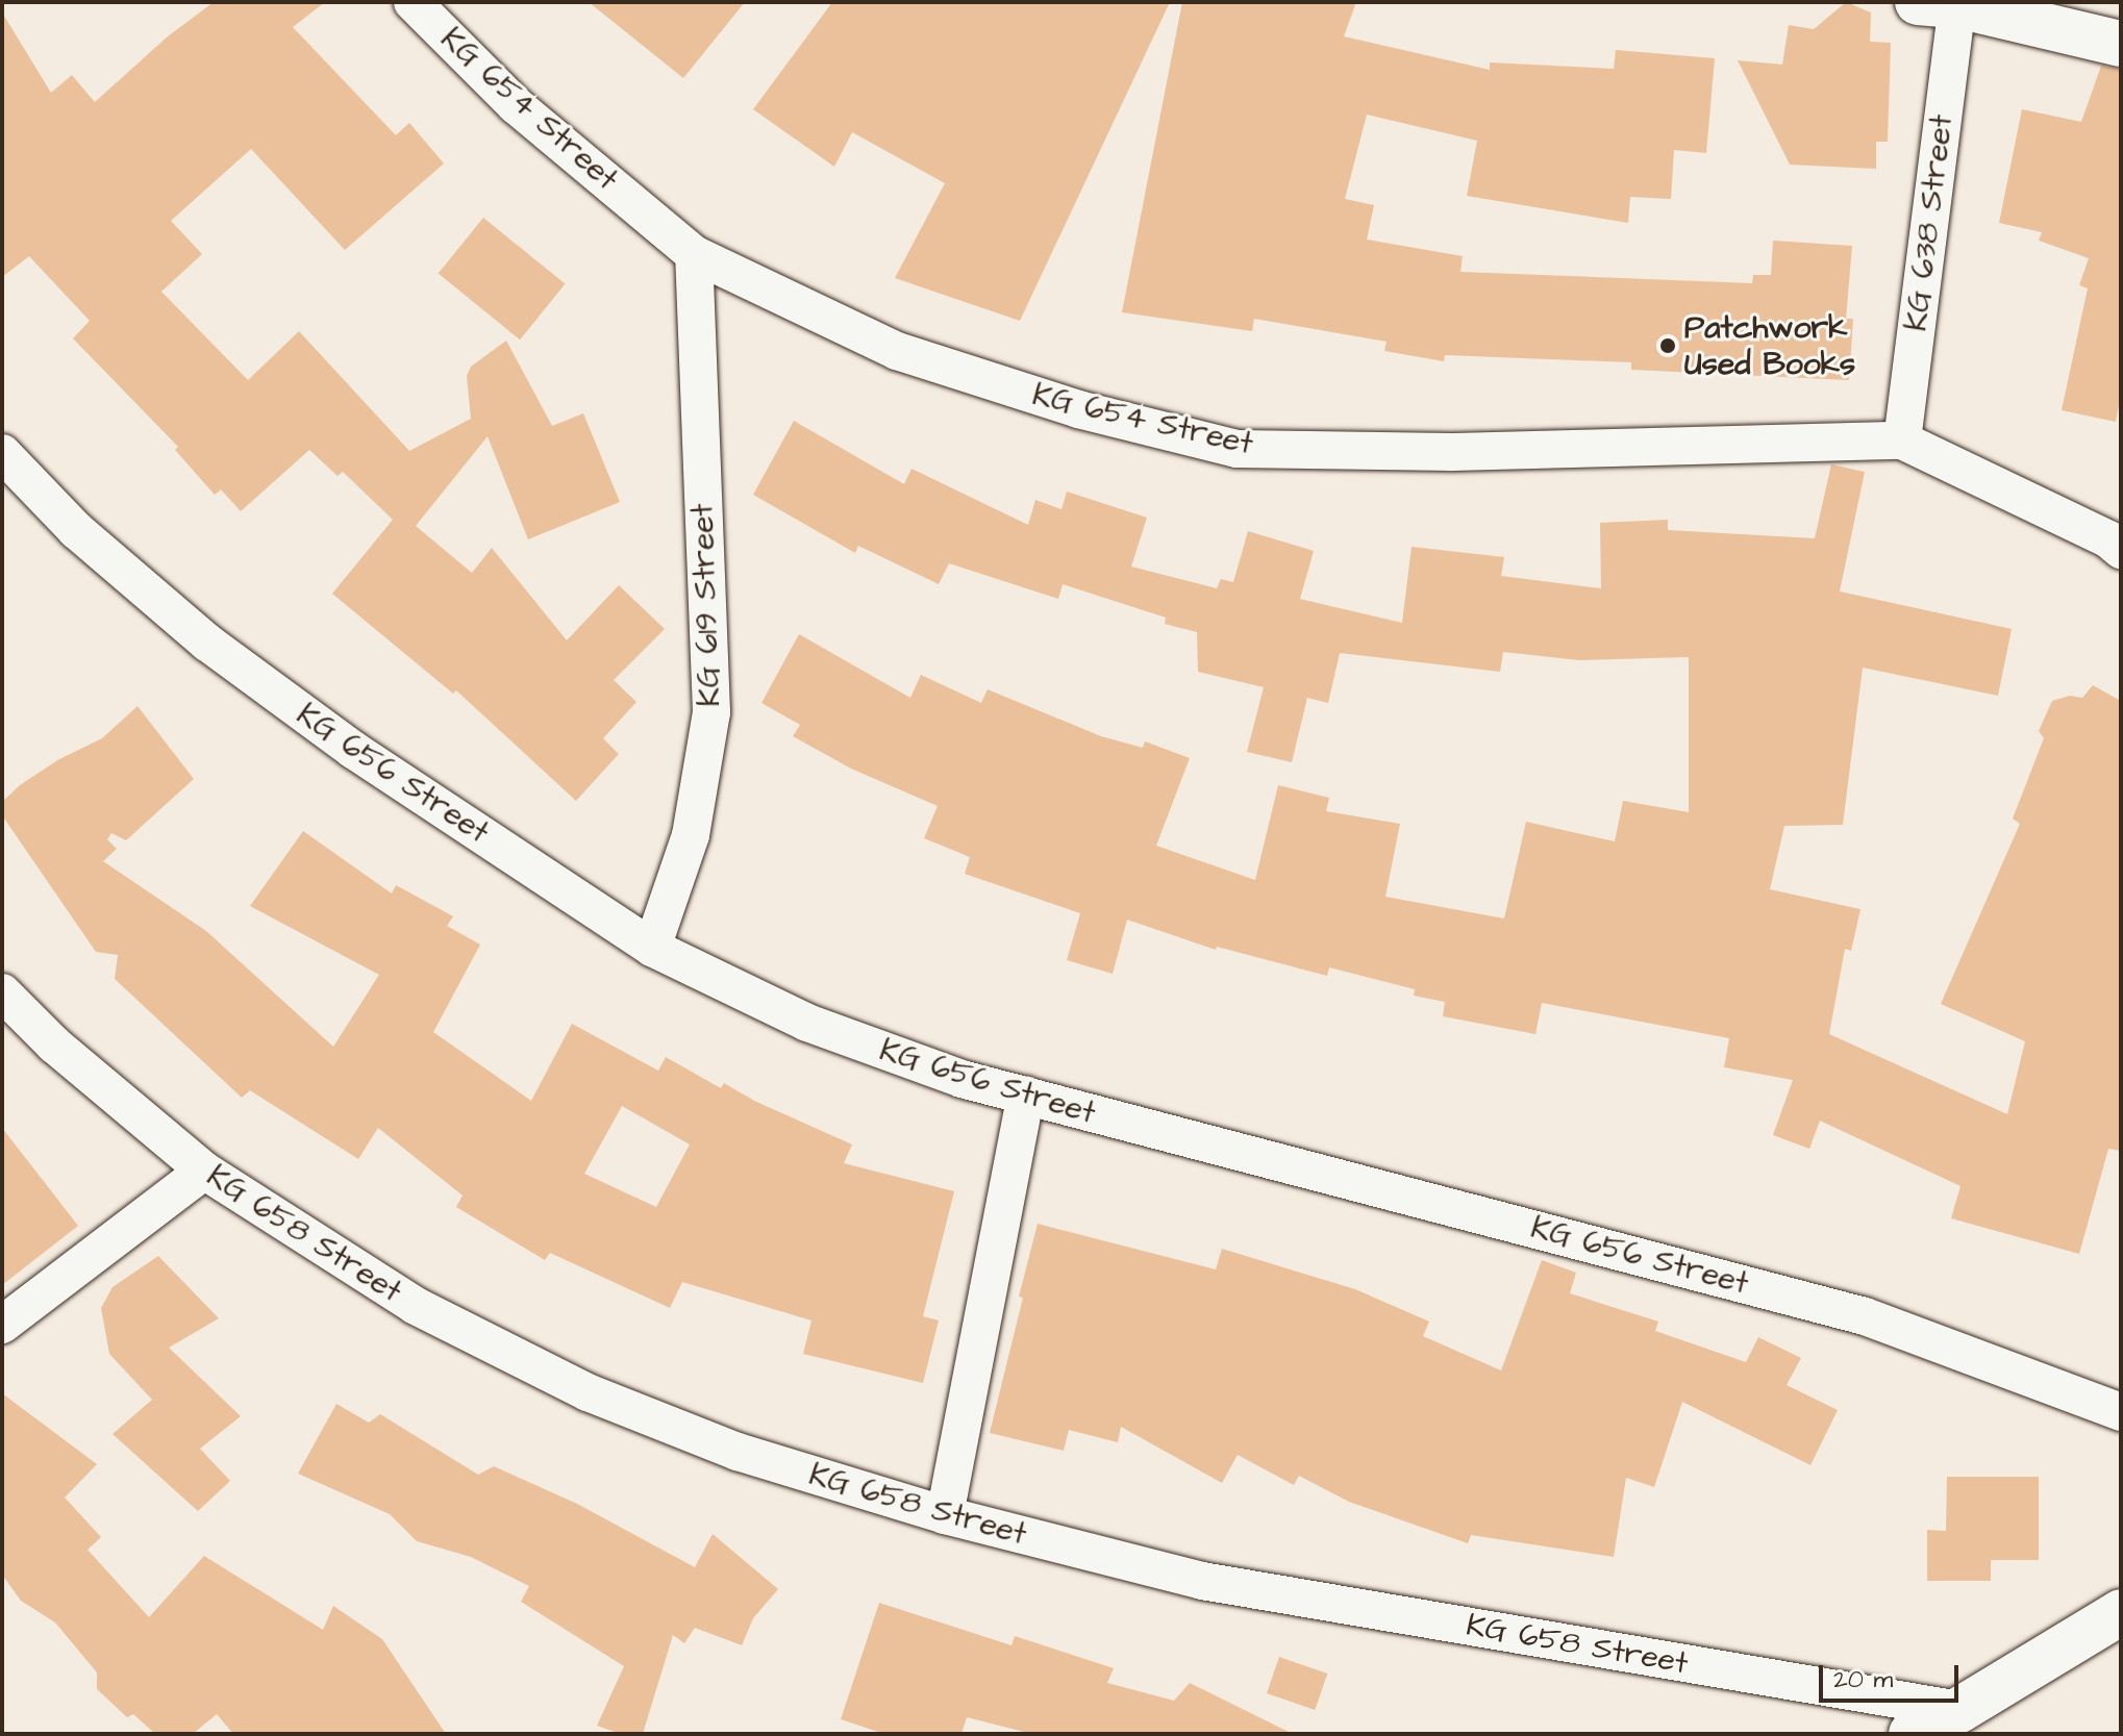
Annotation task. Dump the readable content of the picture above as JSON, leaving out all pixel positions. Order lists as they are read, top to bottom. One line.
{"streets":{"street":["KG 654 Street","KG 638 Street","KG 619 Street","KG 656 Street","KG 658 Street"]},"crossings":[["KG 654 Street","KG 638 Street"],["KG 654 Street","KG 619 Street"],["KG 619 Street","KG 656 Street"]],"places":["Patchwork Used Books"],"scale_bar":"20 m"}
